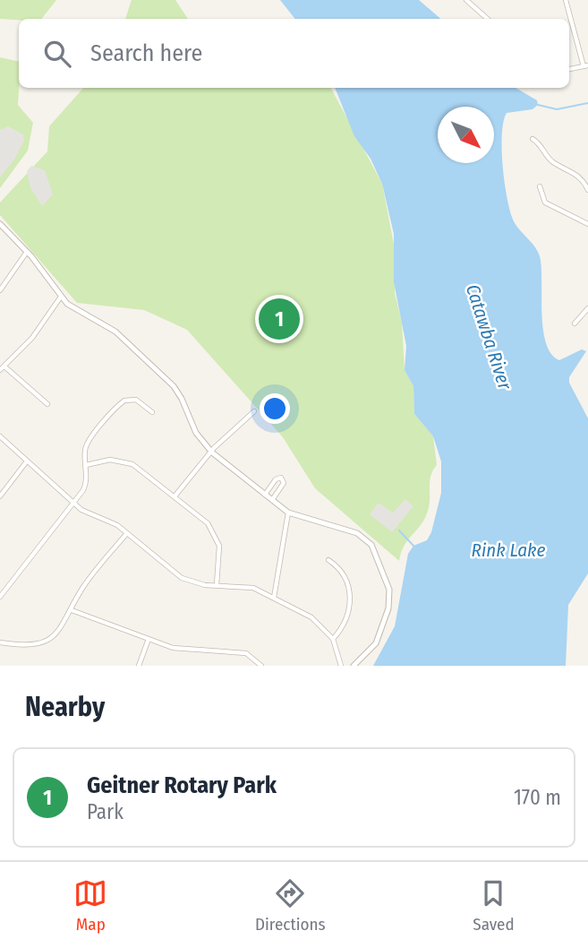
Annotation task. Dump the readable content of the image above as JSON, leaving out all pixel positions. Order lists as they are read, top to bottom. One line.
{"water":["Catawba River","Rink Lake"],"north":"bottom right","page":{"search":"Search here","pins":"1","heading":"Nearby","list":[{"mark":"1","name":"Geitner Rotary Park","note":"Park","value":"170 m"}],"nav":["Map","Directions","Saved"]}}
